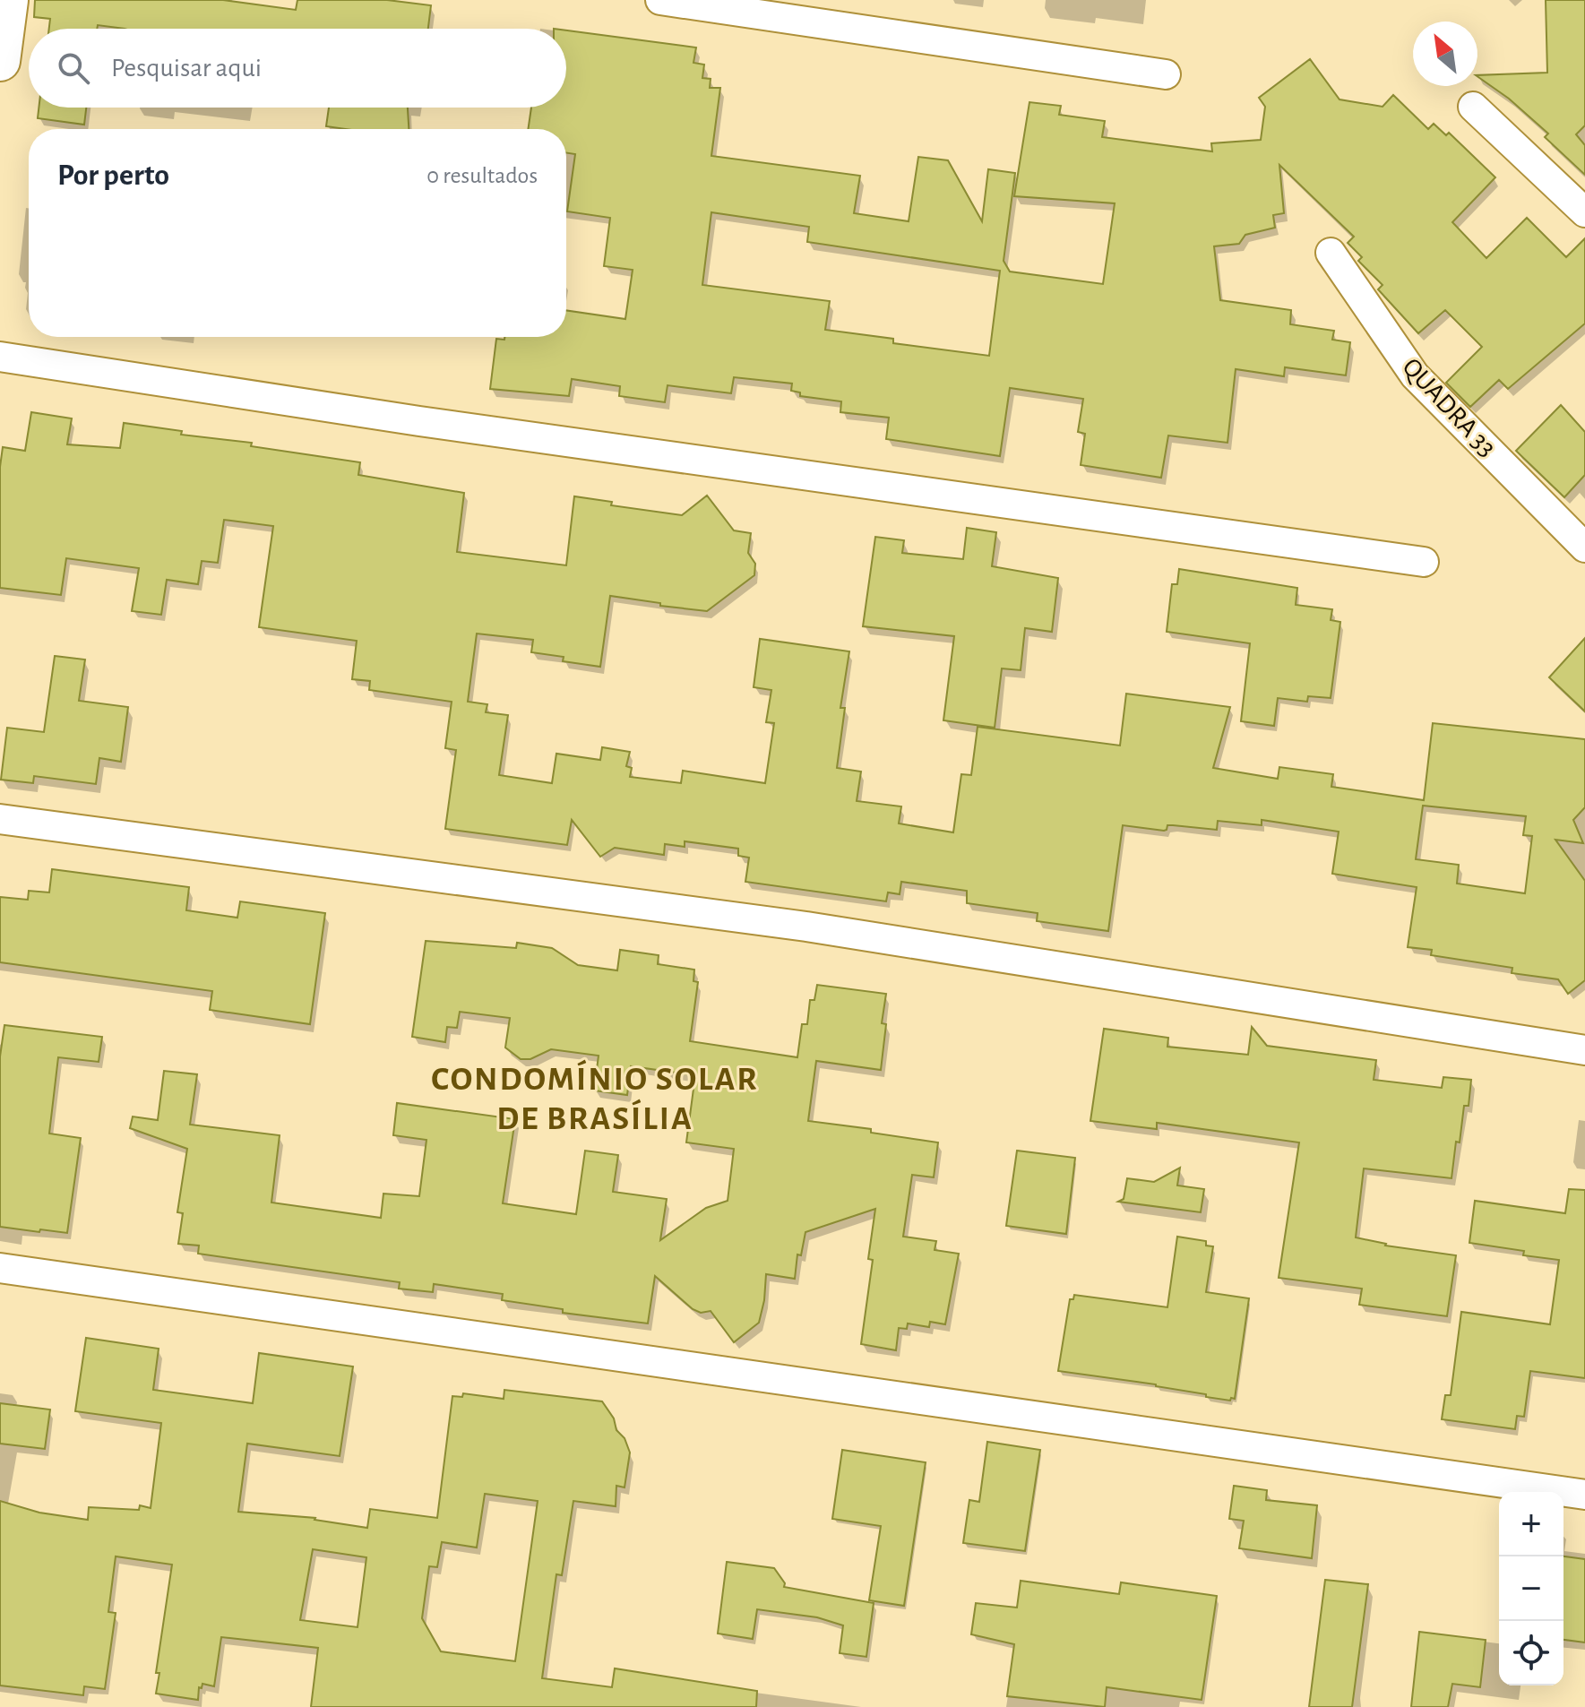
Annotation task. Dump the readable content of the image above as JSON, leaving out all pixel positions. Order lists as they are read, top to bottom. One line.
{"streets":{"street":["QUADRA 33"]},"districts":["CONDOMÍNIO SOLAR DE BRASÍLIA"],"north":"top left","page":{"search":"Pesquisar aqui","heading":["Por perto","0 resultados"],"map_buttons":["+","−"]}}
